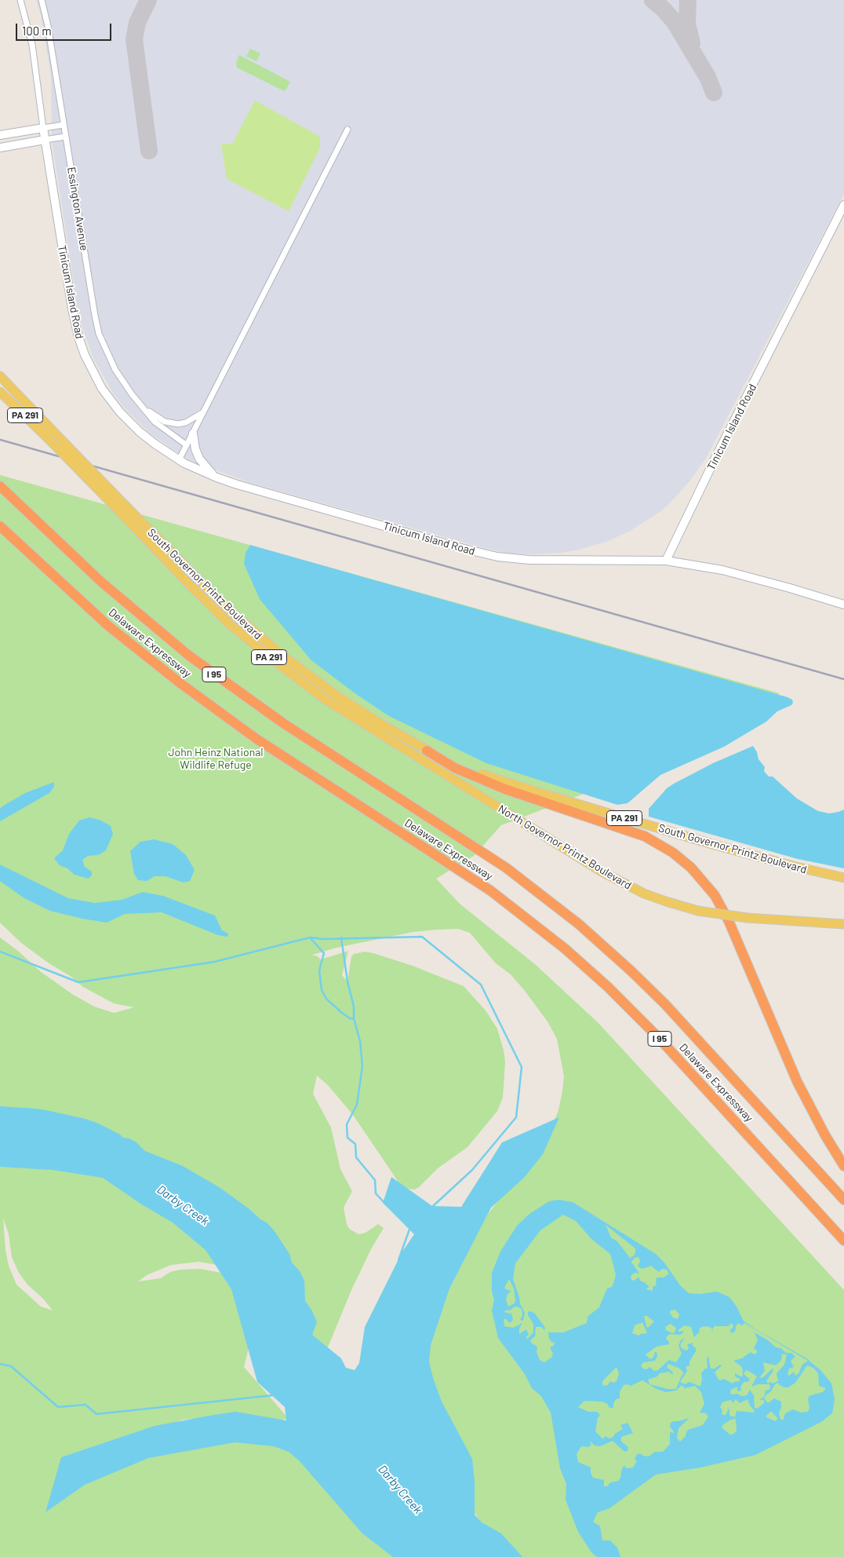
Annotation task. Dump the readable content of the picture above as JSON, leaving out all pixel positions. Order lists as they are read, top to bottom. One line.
{"streets":{"highway":["Delaware Expressway","I 95"],"main road":["PA 291","South Governor Printz Boulevard","North Governor Printz Boulevard"],"street":["Essington Avenue","Tinicum Island Road"]},"crossings":[["South Governor Printz Boulevard","North Governor Printz Boulevard"]],"water":["Darby Creek"],"parks":["John Heinz National Wildlife Refuge"],"scale_bar":"100 m"}
